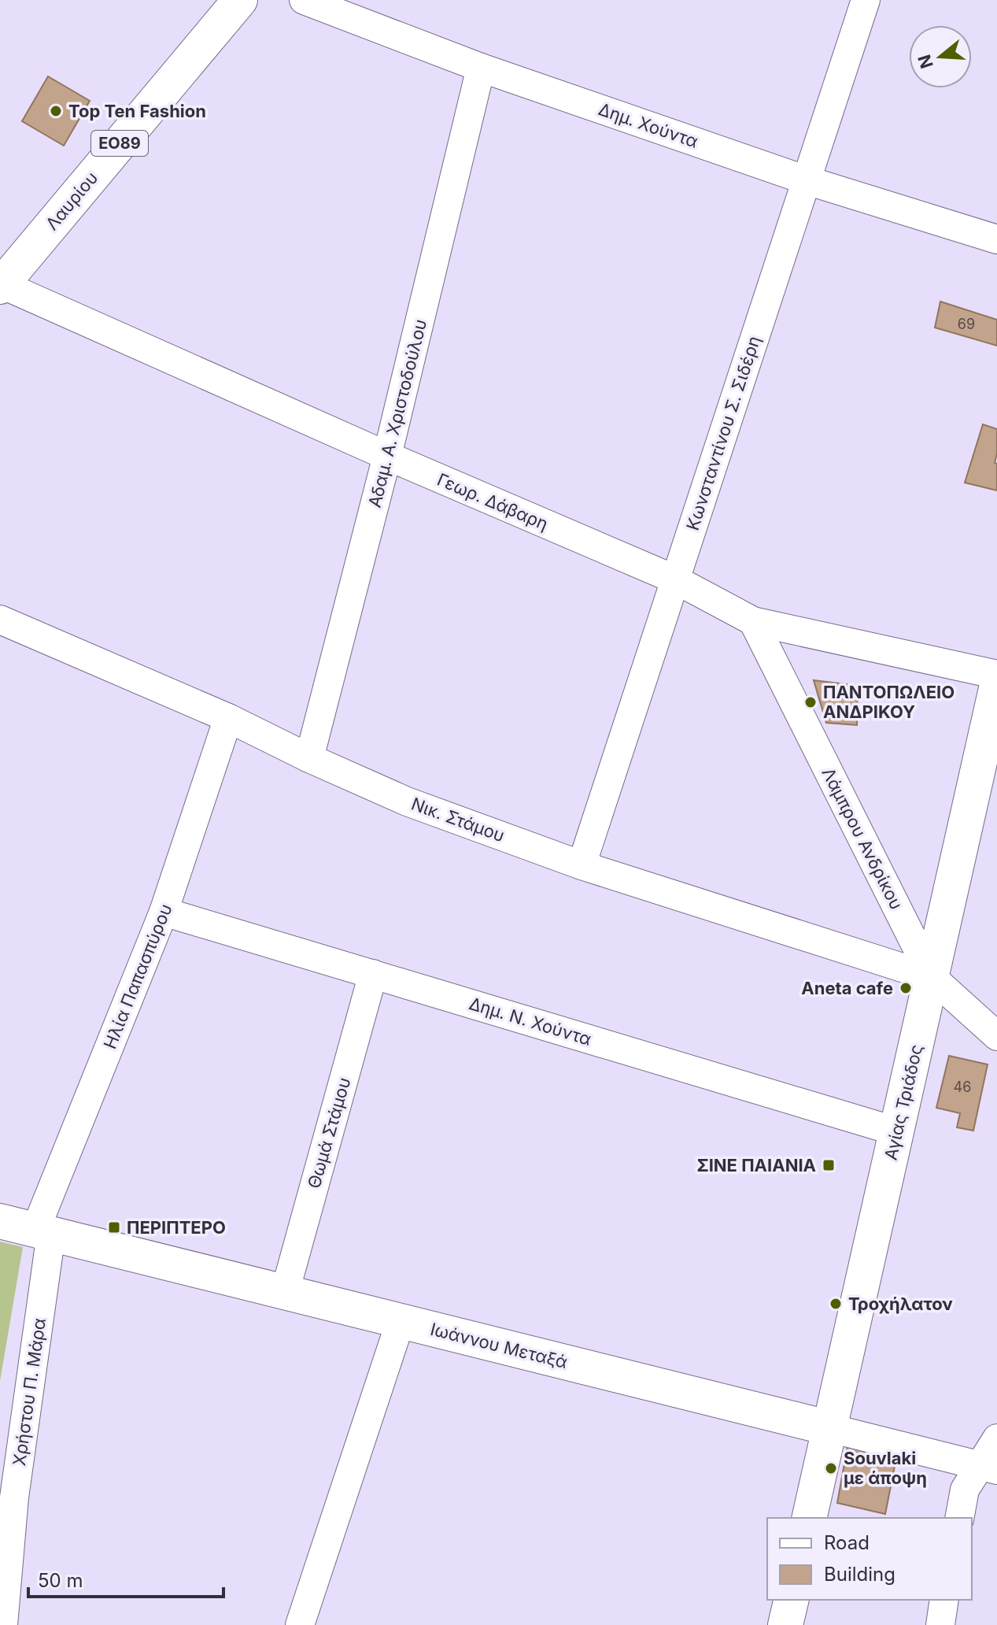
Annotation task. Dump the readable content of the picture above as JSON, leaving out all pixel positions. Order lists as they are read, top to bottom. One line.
{"streets":{"street":["Δημ. Χούντα","ΕΟ89","Λαυρίου","Αδαμ. Α. Χριστοδούλου","Κωνσταντίνου Σ. Σιδέρη","Γεωρ. Δάβαρη","Νικ. Στάμου","Λάμπρου Ανδρίκου","Ηλία Παπασπύρου","Δημ. Ν. Χούντα","Αγίας Τριάδος","Θωμά Στάμου","Ιωάννου Μεταξά","Χρήστου Π. Μάρα"]},"crossings":[["Δημ. Χούντα","Αδαμ. Α. Χριστοδούλου"],["Δημ. Χούντα","Κωνσταντίνου Σ. Σιδέρη"],["Λαυρίου","Γεωρ. Δάβαρη"],["Αδαμ. Α. Χριστοδούλου","Γεωρ. Δάβαρη"],["Αδαμ. Α. Χριστοδούλου","Νικ. Στάμου"],["Κωνσταντίνου Σ. Σιδέρη","Γεωρ. Δάβαρη"],["Κωνσταντίνου Σ. Σιδέρη","Νικ. Στάμου"],["Γεωρ. Δάβαρη","Λάμπρου Ανδρίκου"],["Νικ. Στάμου","Λάμπρου Ανδρίκου"],["Νικ. Στάμου","Ηλία Παπασπύρου"],["Νικ. Στάμου","Αγίας Τριάδος"],["Λάμπρου Ανδρίκου","Αγίας Τριάδος"],["Ηλία Παπασπύρου","Δημ. Ν. Χούντα"],["Ηλία Παπασπύρου","Ιωάννου Μεταξά"],["Ηλία Παπασπύρου","Χρήστου Π. Μάρα"],["Δημ. Ν. Χούντα","Αγίας Τριάδος"],["Δημ. Ν. Χούντα","Θωμά Στάμου"],["Αγίας Τριάδος","Ιωάννου Μεταξά"],["Θωμά Στάμου","Ιωάννου Μεταξά"],["Ιωάννου Μεταξά","Χρήστου Π. Μάρα"]],"places":{"other":["Top Ten Fashion","ΠΑΝΤΟΠΩΛΕΙΟ ΑΝΔΡΙΚΟΥ","Aneta cafe","Τροχήλατον","Souvlaki με άποψη"],"transit":["ΣΙΝΕ ΠΑΙΑΝΙΑ","ΠΕΡΙΠΤΕΡΟ"]},"house_numbers":["69","46"],"legend":["Road","Building"],"scale_bar":"50 m","north":"left"}
